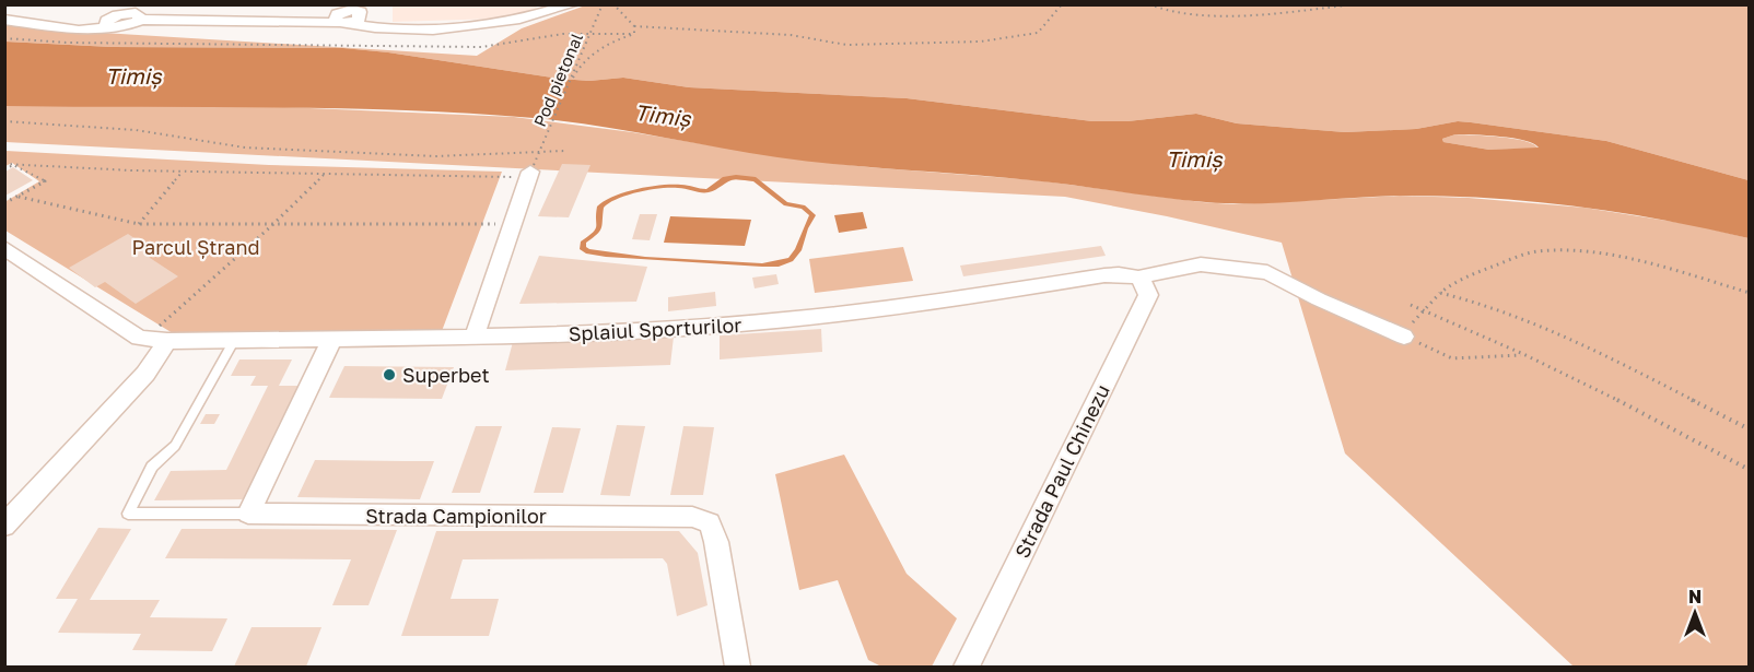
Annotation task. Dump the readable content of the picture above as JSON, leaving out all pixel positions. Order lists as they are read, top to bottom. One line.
{"streets":{"street":["Splaiul Sporturilor","Strada Paul Chinezu","Strada Campionilor"],"path":["Pod pietonal"]},"crossings":[["Splaiul Sporturilor","Strada Paul Chinezu"]],"water":["Timiș"],"parks":["Parcul Ștrand"],"places":["Superbet"],"north":"top"}
